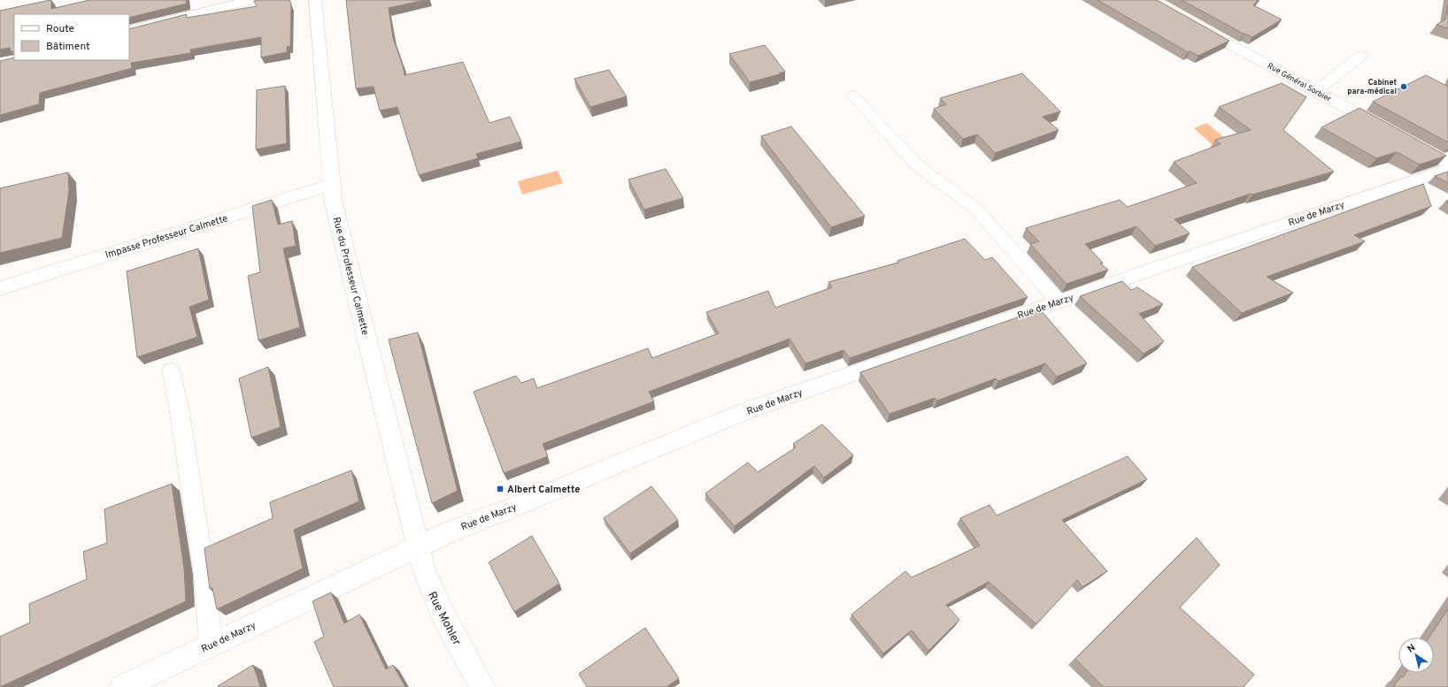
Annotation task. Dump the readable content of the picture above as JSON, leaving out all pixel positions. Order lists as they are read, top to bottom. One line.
{"streets":{"street":["Rue Général Sorbier","Rue de Marzy","Impasse Professeur Calmette","Rue du Professeur Calmette","Rue Mohler"]},"crossings":[["Rue de Marzy","Rue du Professeur Calmette"],["Rue de Marzy","Rue Mohler"],["Impasse Professeur Calmette","Rue du Professeur Calmette"],["Rue du Professeur Calmette","Rue Mohler"]],"places":{"other":["Cabinet para-médical"],"transit":["Albert Calmette"]},"legend":["Route","Bâtiment"],"north":"top left"}
